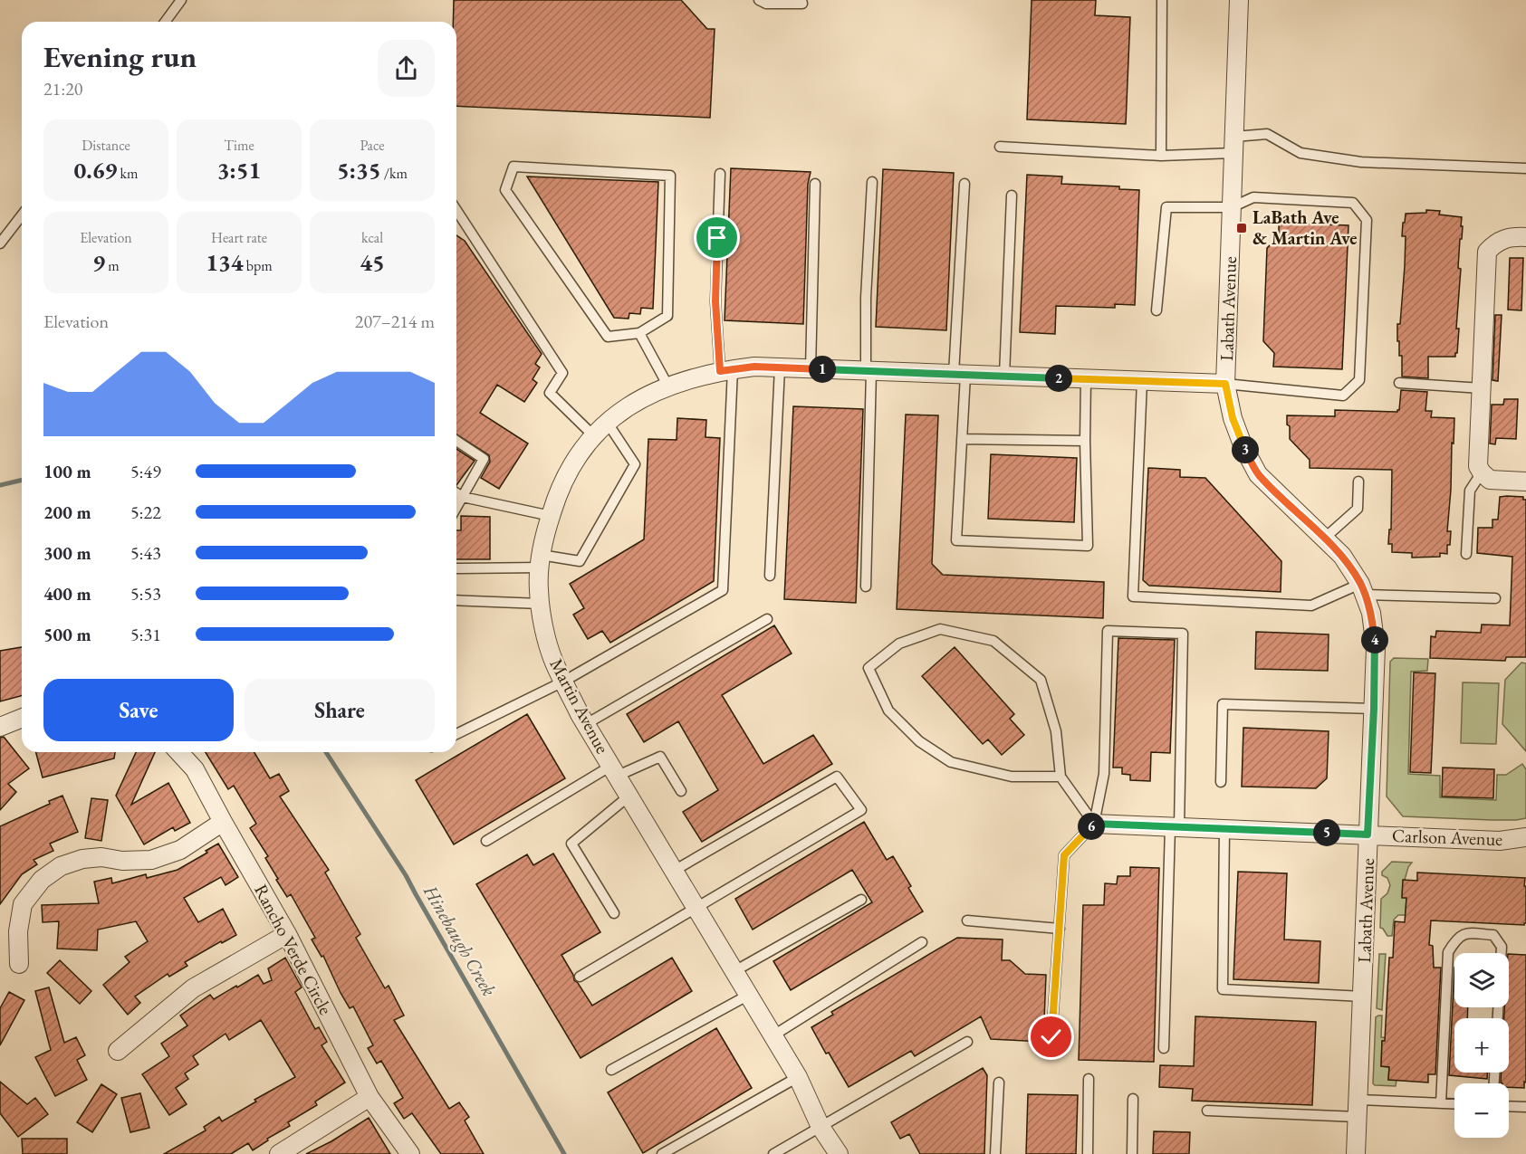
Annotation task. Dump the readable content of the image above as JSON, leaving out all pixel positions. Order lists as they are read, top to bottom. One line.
{"streets":{"street":["Labath Avenue","Martin Avenue","Carlson Avenue","Rancho Verde Circle"]},"crossings":[["Labath Avenue","Martin Avenue"],["Labath Avenue","Carlson Avenue"]],"water":["Hinebaugh Creek"],"places":{"transit":["LaBath Ave & Martin Ave"]},"page":{"heading":["Evening run","21:20"],"stats":[["Distance","0.69 km"],["Time","3:51"],["Pace","5:35 /km"],["Elevation","9 m"],["Heart rate","134 bpm"],["kcal","45"]],"chart":["Elevation","207–214 m"],"pins":["1","2","3","4","6","5"],"list":[{"name":"100 m","note":"5:49"},{"name":"200 m","note":"5:22"},{"name":"300 m","note":"5:43"},{"name":"400 m","note":"5:53"},{"name":"500 m","note":"5:31"}],"buttons":["Save","Share"],"map_buttons":["+","−"]}}
